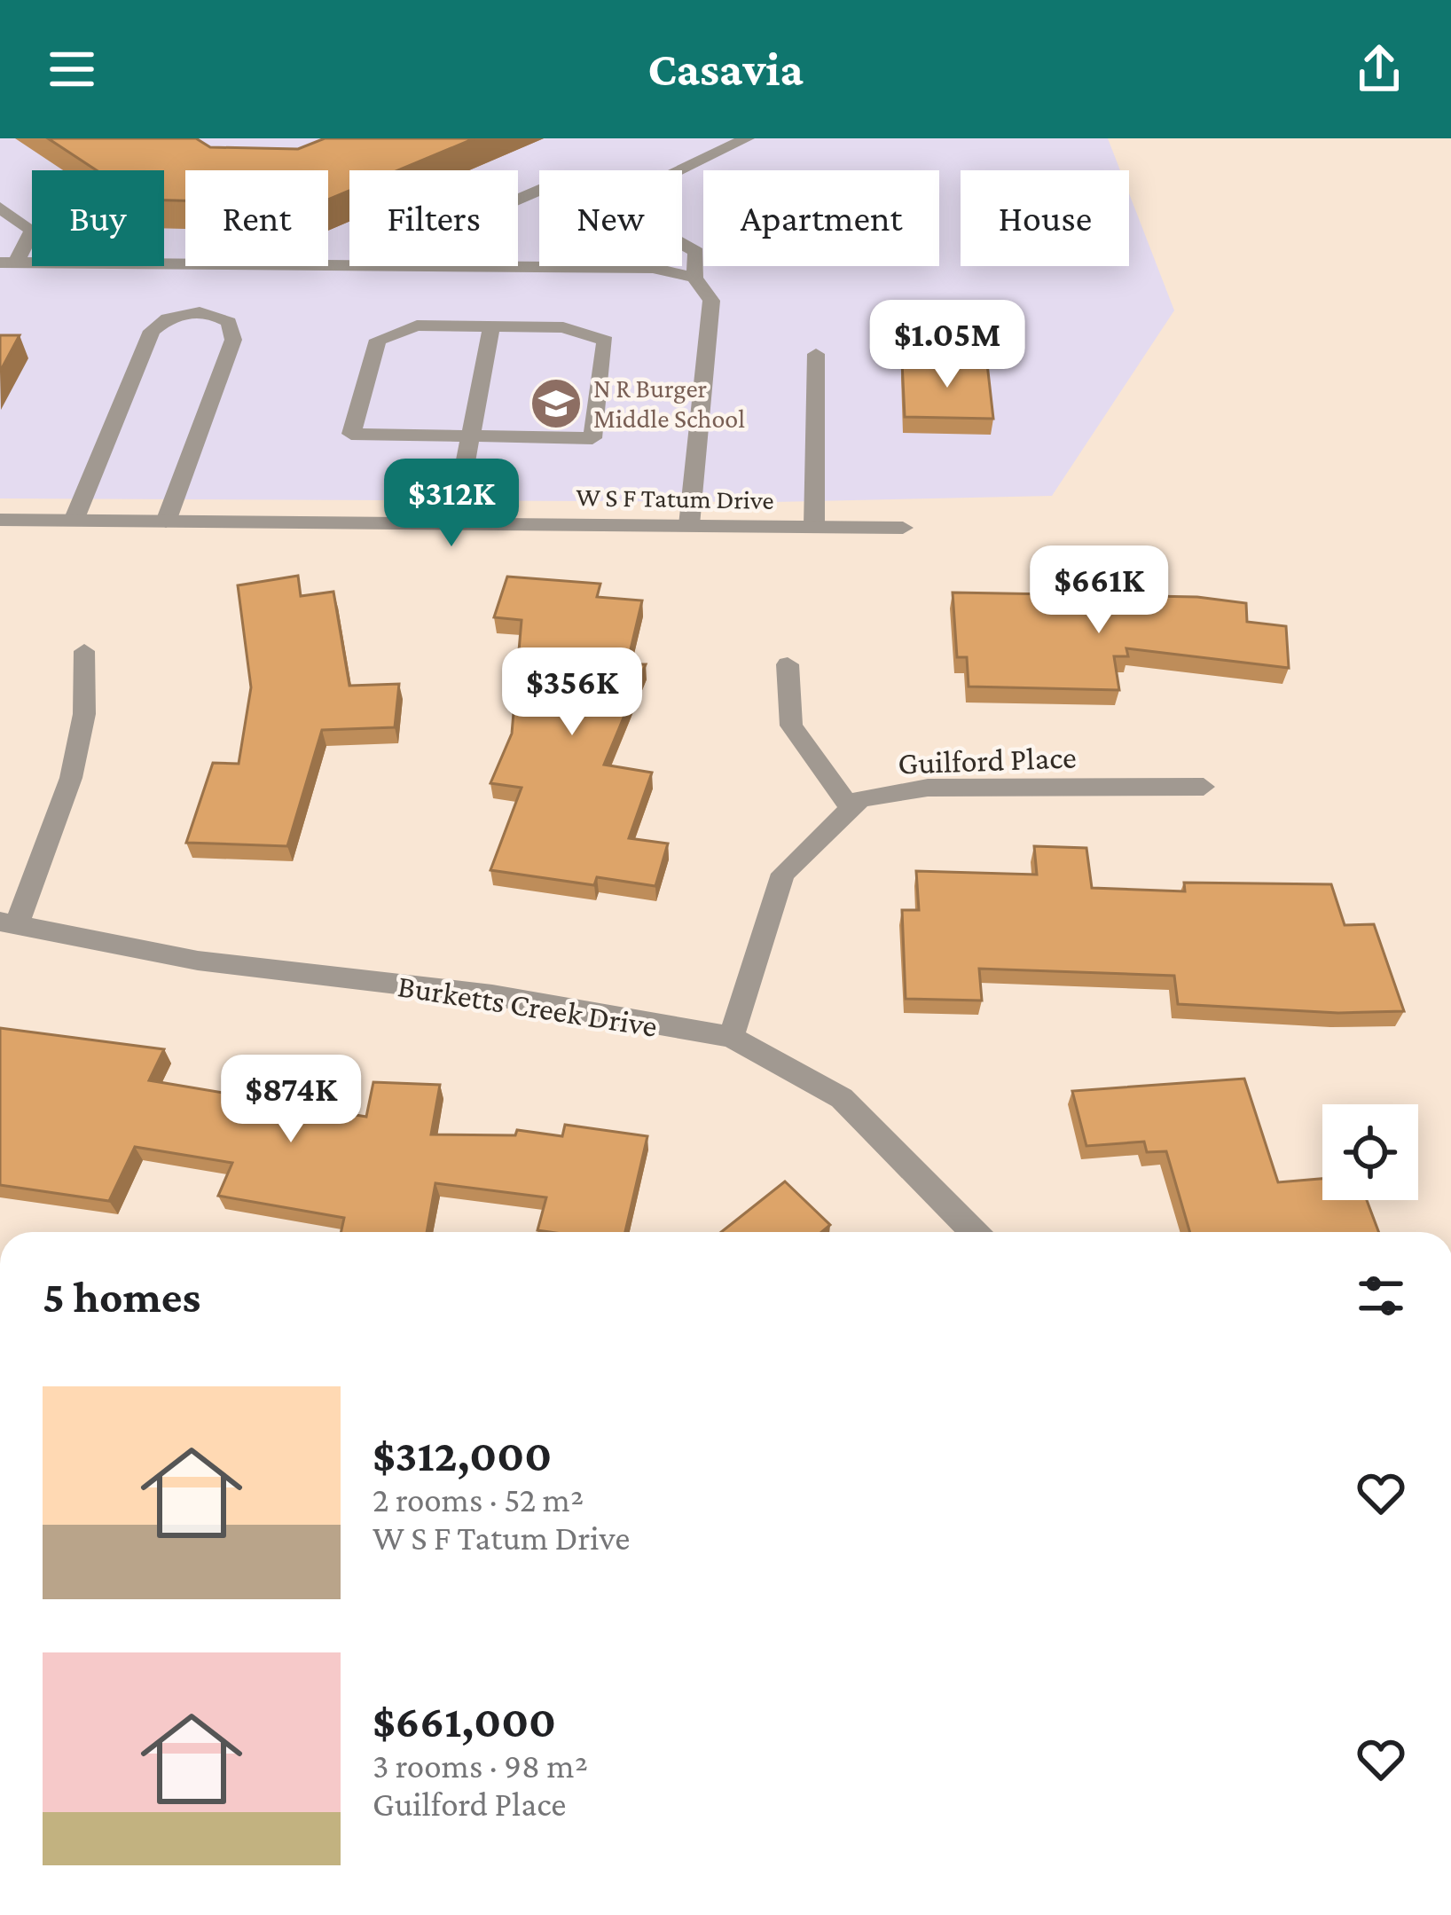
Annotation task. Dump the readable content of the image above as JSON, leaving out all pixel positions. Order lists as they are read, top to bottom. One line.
{"streets":{"street":["W S F Tatum Drive","Guilford Place","Burketts Creek Drive"]},"crossings":[["Guilford Place","Burketts Creek Drive"]],"places":{"school or university":["N R Burger Middle School"]},"page":{"header":"Casavia","chip":["Buy","Rent","Filters","New","Apartment","House"],"price":["$1.05M","$312K","$661K","$356K","$874K"],"heading":"5 homes","list":[{"name":"$312,000","note":"2 rooms · 52 m² · W S F Tatum Drive"},{"name":"$661,000","note":"3 rooms · 98 m² · Guilford Place"}]}}
